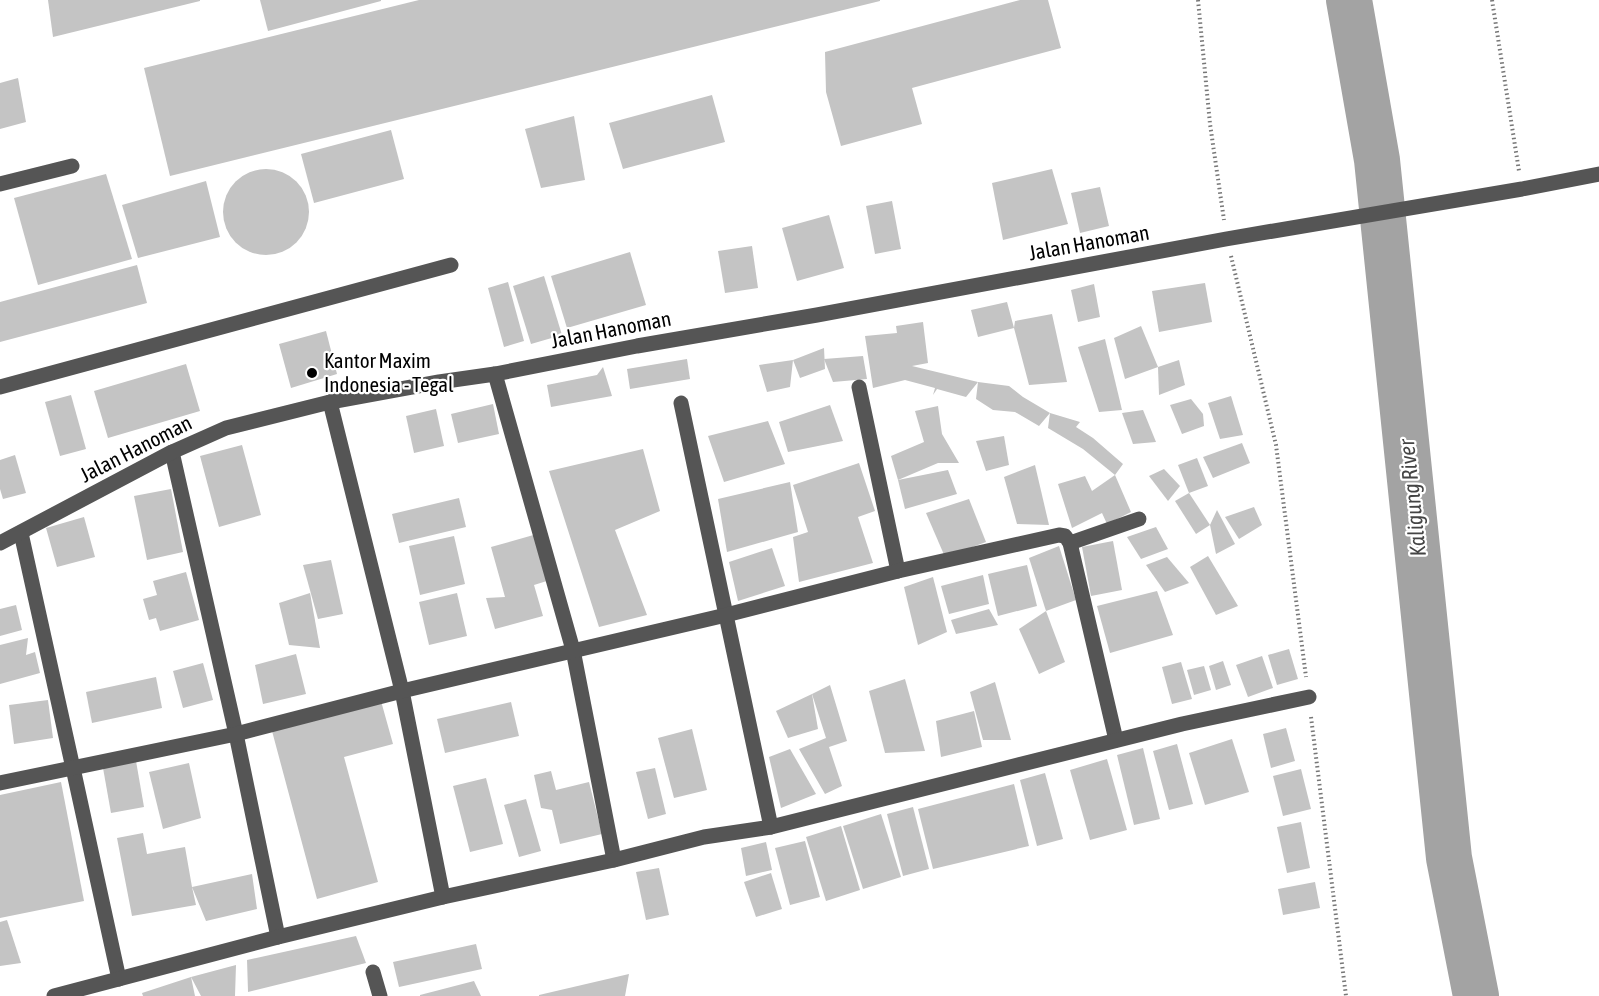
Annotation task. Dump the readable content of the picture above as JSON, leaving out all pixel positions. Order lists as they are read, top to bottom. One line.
{"streets":{"street":["Jalan Hanoman"]},"water":["Kaligung River"],"places":["Kantor Maxim Indonesia - Tegal"]}
